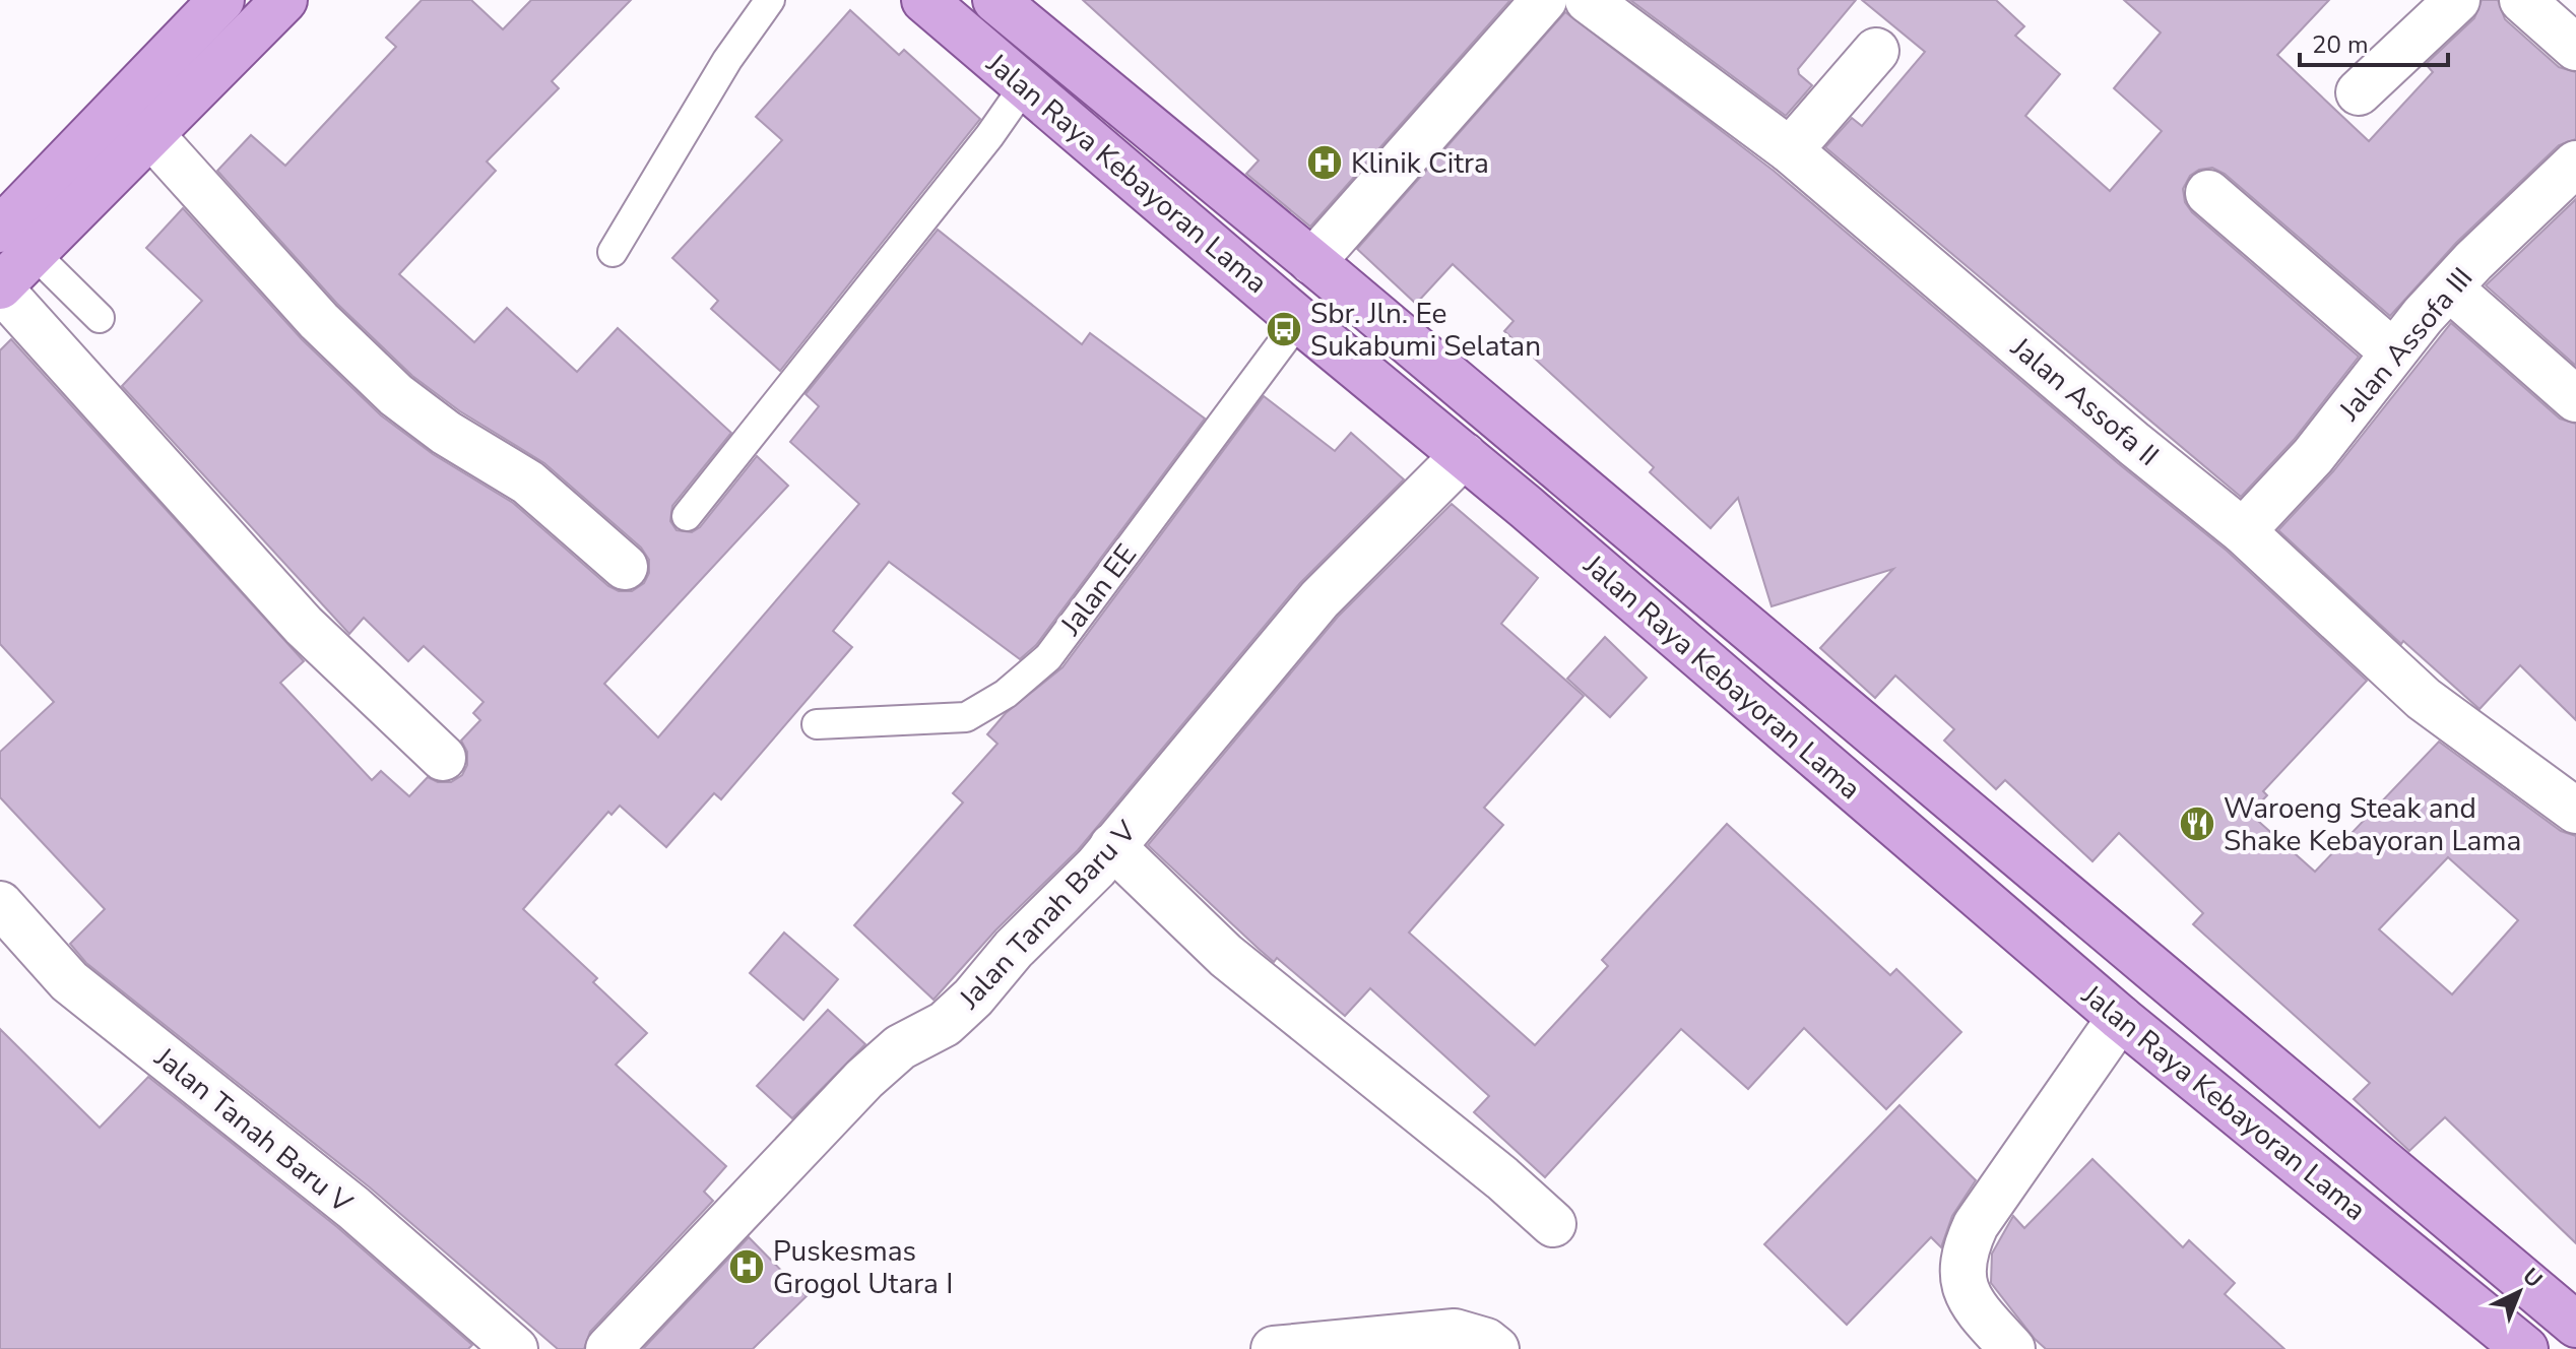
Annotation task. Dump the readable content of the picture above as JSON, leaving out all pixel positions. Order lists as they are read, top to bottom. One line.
{"streets":{"main road":["Jalan Raya Kebayoran Lama"],"street":["Jalan Assofa III","Jalan Assofa II","Jalan Tanah Baru V"],"lane":["Jalan EE"]},"crossings":[["Jalan Raya Kebayoran Lama","Jalan EE"],["Jalan Raya Kebayoran Lama","Jalan Tanah Baru V"],["Jalan Assofa III","Jalan Assofa II"]],"places":{"hospital":["Klinik Citra","Puskesmas Grogol Utara I"],"bus stop":["Sbr. Jln. Ee Sukabumi Selatan"],"restaurant":["Waroeng Steak and Shake Kebayoran Lama"]},"scale_bar":"20 m","north":"top right"}
